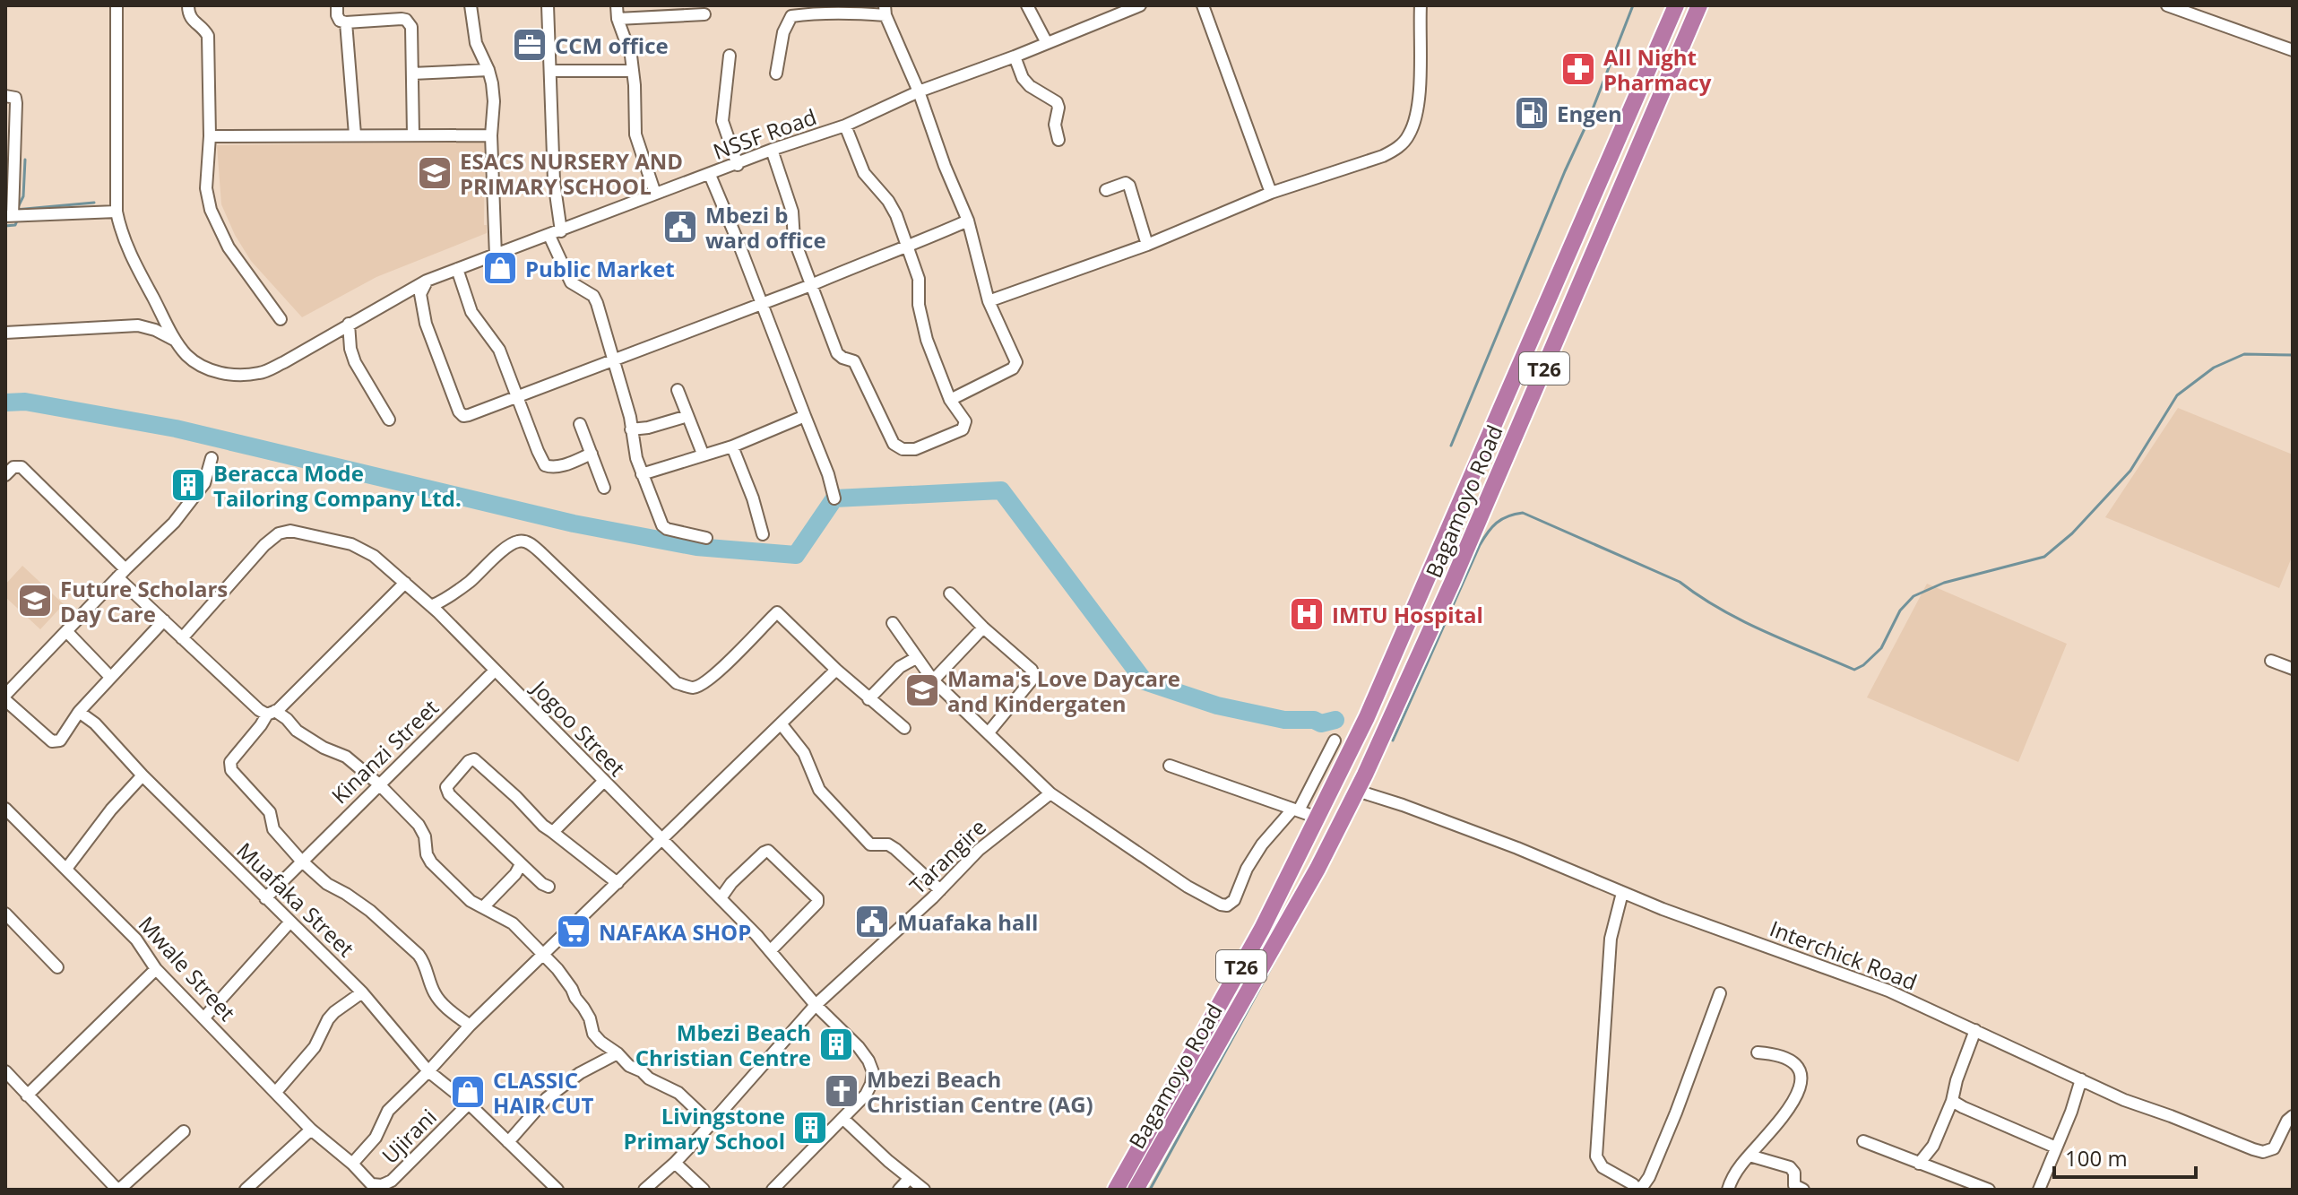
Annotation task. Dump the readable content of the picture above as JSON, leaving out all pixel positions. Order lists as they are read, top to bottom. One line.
{"streets":{"highway":["T26","Bagamoyo Road"],"street":["NSSF Road","Jogoo Street","Kinanzi Street","Tarangire","Muafaka Street","Interchick Road","Mwale Street","Ujirani"]},"crossings":[["Bagamoyo Road","Interchick Road"],["Jogoo Street","Kinanzi Street"],["Jogoo Street","Tarangire"],["Kinanzi Street","Muafaka Street"],["Muafaka Street","Ujirani"],["Mwale Street","Ujirani"]],"places":{"office":["CCM office"],"pharmacy":["All Night Pharmacy"],"fuel station":["Engen"],"school or university":["ESACS NURSERY AND PRIMARY SCHOOL","Future Scholars Day Care","Mama's Love Daycare and Kindergaten"],"public building":["Mbezi b ward office","Muafaka hall"],"shop":["Public Market","CLASSIC HAIR CUT"],"building":["Beracca Mode Tailoring Company Ltd.","Mbezi Beach Christian Centre","Livingstone Primary School"],"hospital":["IMTU Hospital"],"supermarket":["NAFAKA SHOP"],"church":["Mbezi Beach Christian Centre (AG)"]},"scale_bar":"100 m"}
